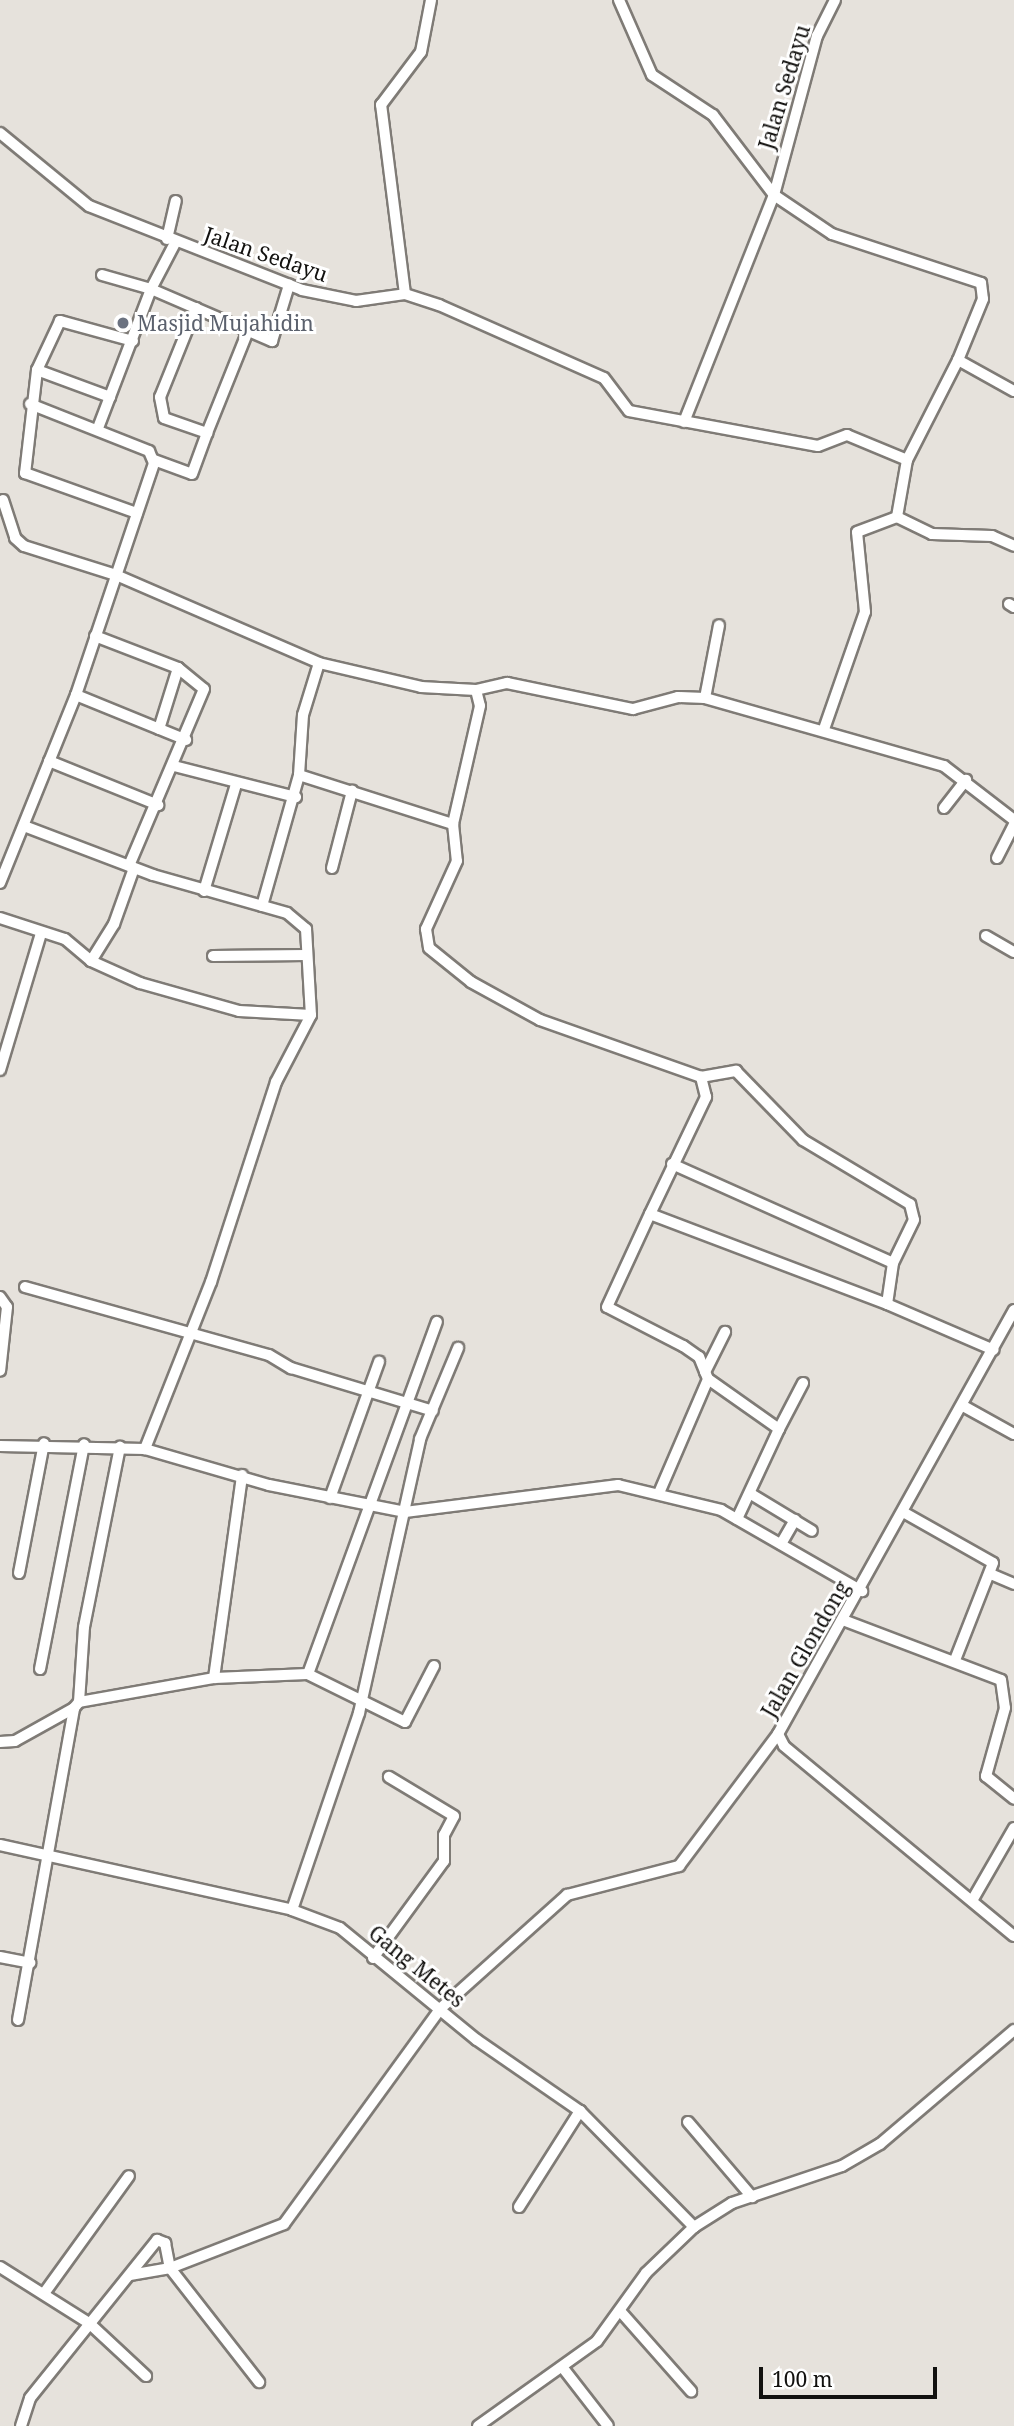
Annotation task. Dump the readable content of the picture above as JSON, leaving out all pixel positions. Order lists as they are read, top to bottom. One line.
{"streets":{"street":["Jalan Sedayu","Jalan Glondong","Gang Metes"]},"places":["Masjid Mujahidin"],"scale_bar":"100 m"}
